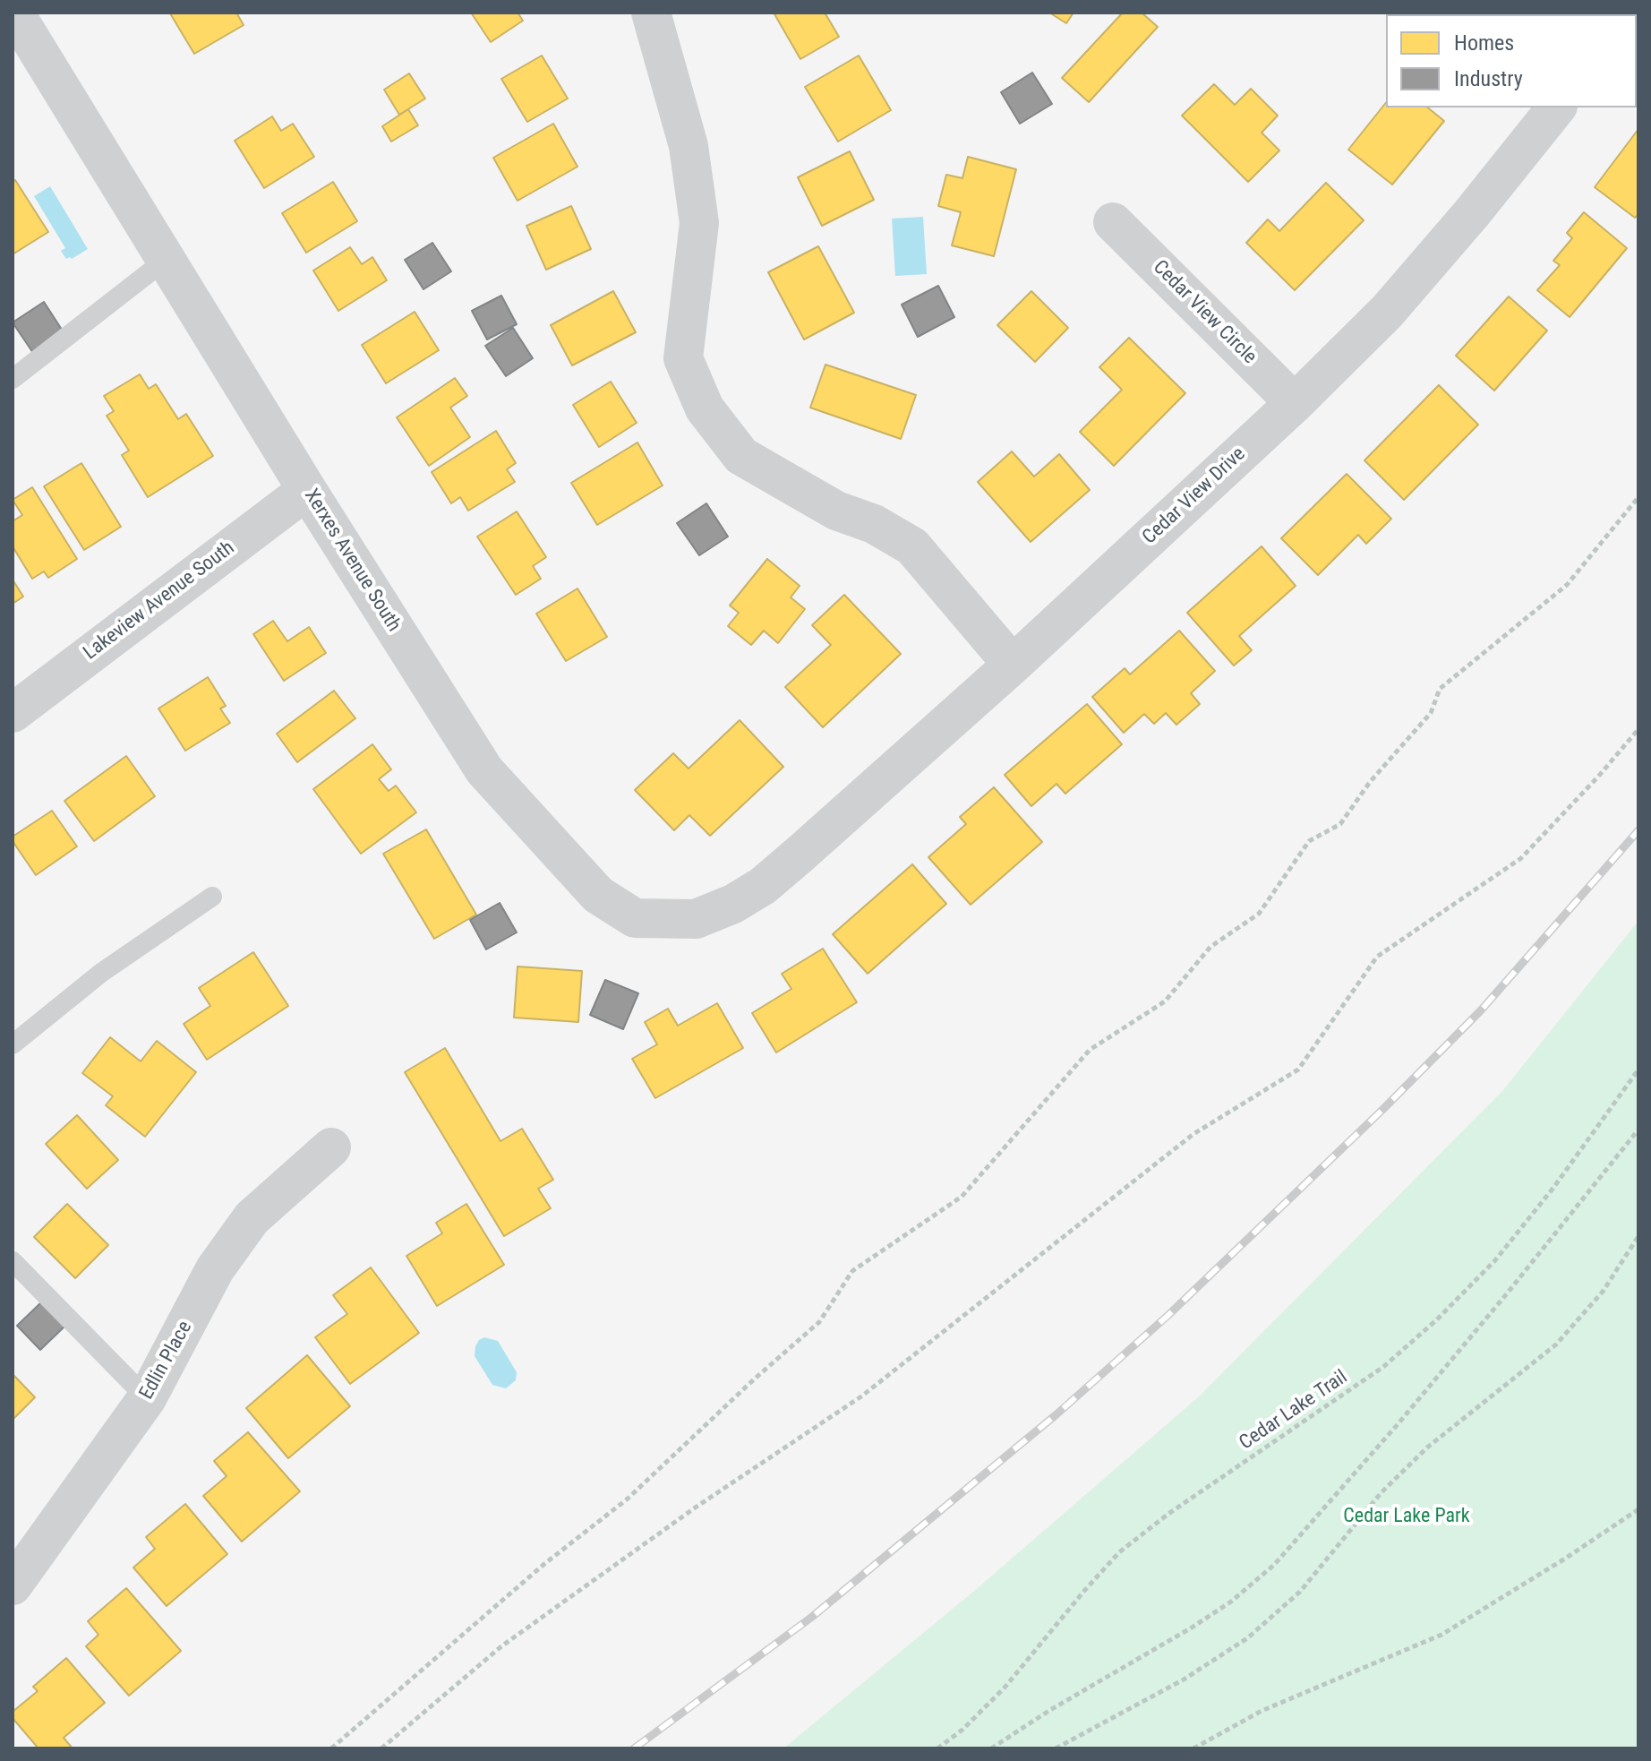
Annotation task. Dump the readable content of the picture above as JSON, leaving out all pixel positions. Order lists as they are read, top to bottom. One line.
{"streets":{"street":["Cedar View Circle","Cedar View Drive","Xerxes Avenue South","Lakeview Avenue South","Edlin Place"],"path":["Cedar Lake Trail"]},"crossings":[["Cedar View Circle","Cedar View Drive"],["Cedar View Drive","Xerxes Avenue South"],["Xerxes Avenue South","Lakeview Avenue South"]],"parks":["Cedar Lake Park"],"legend":["Homes","Industry"]}
